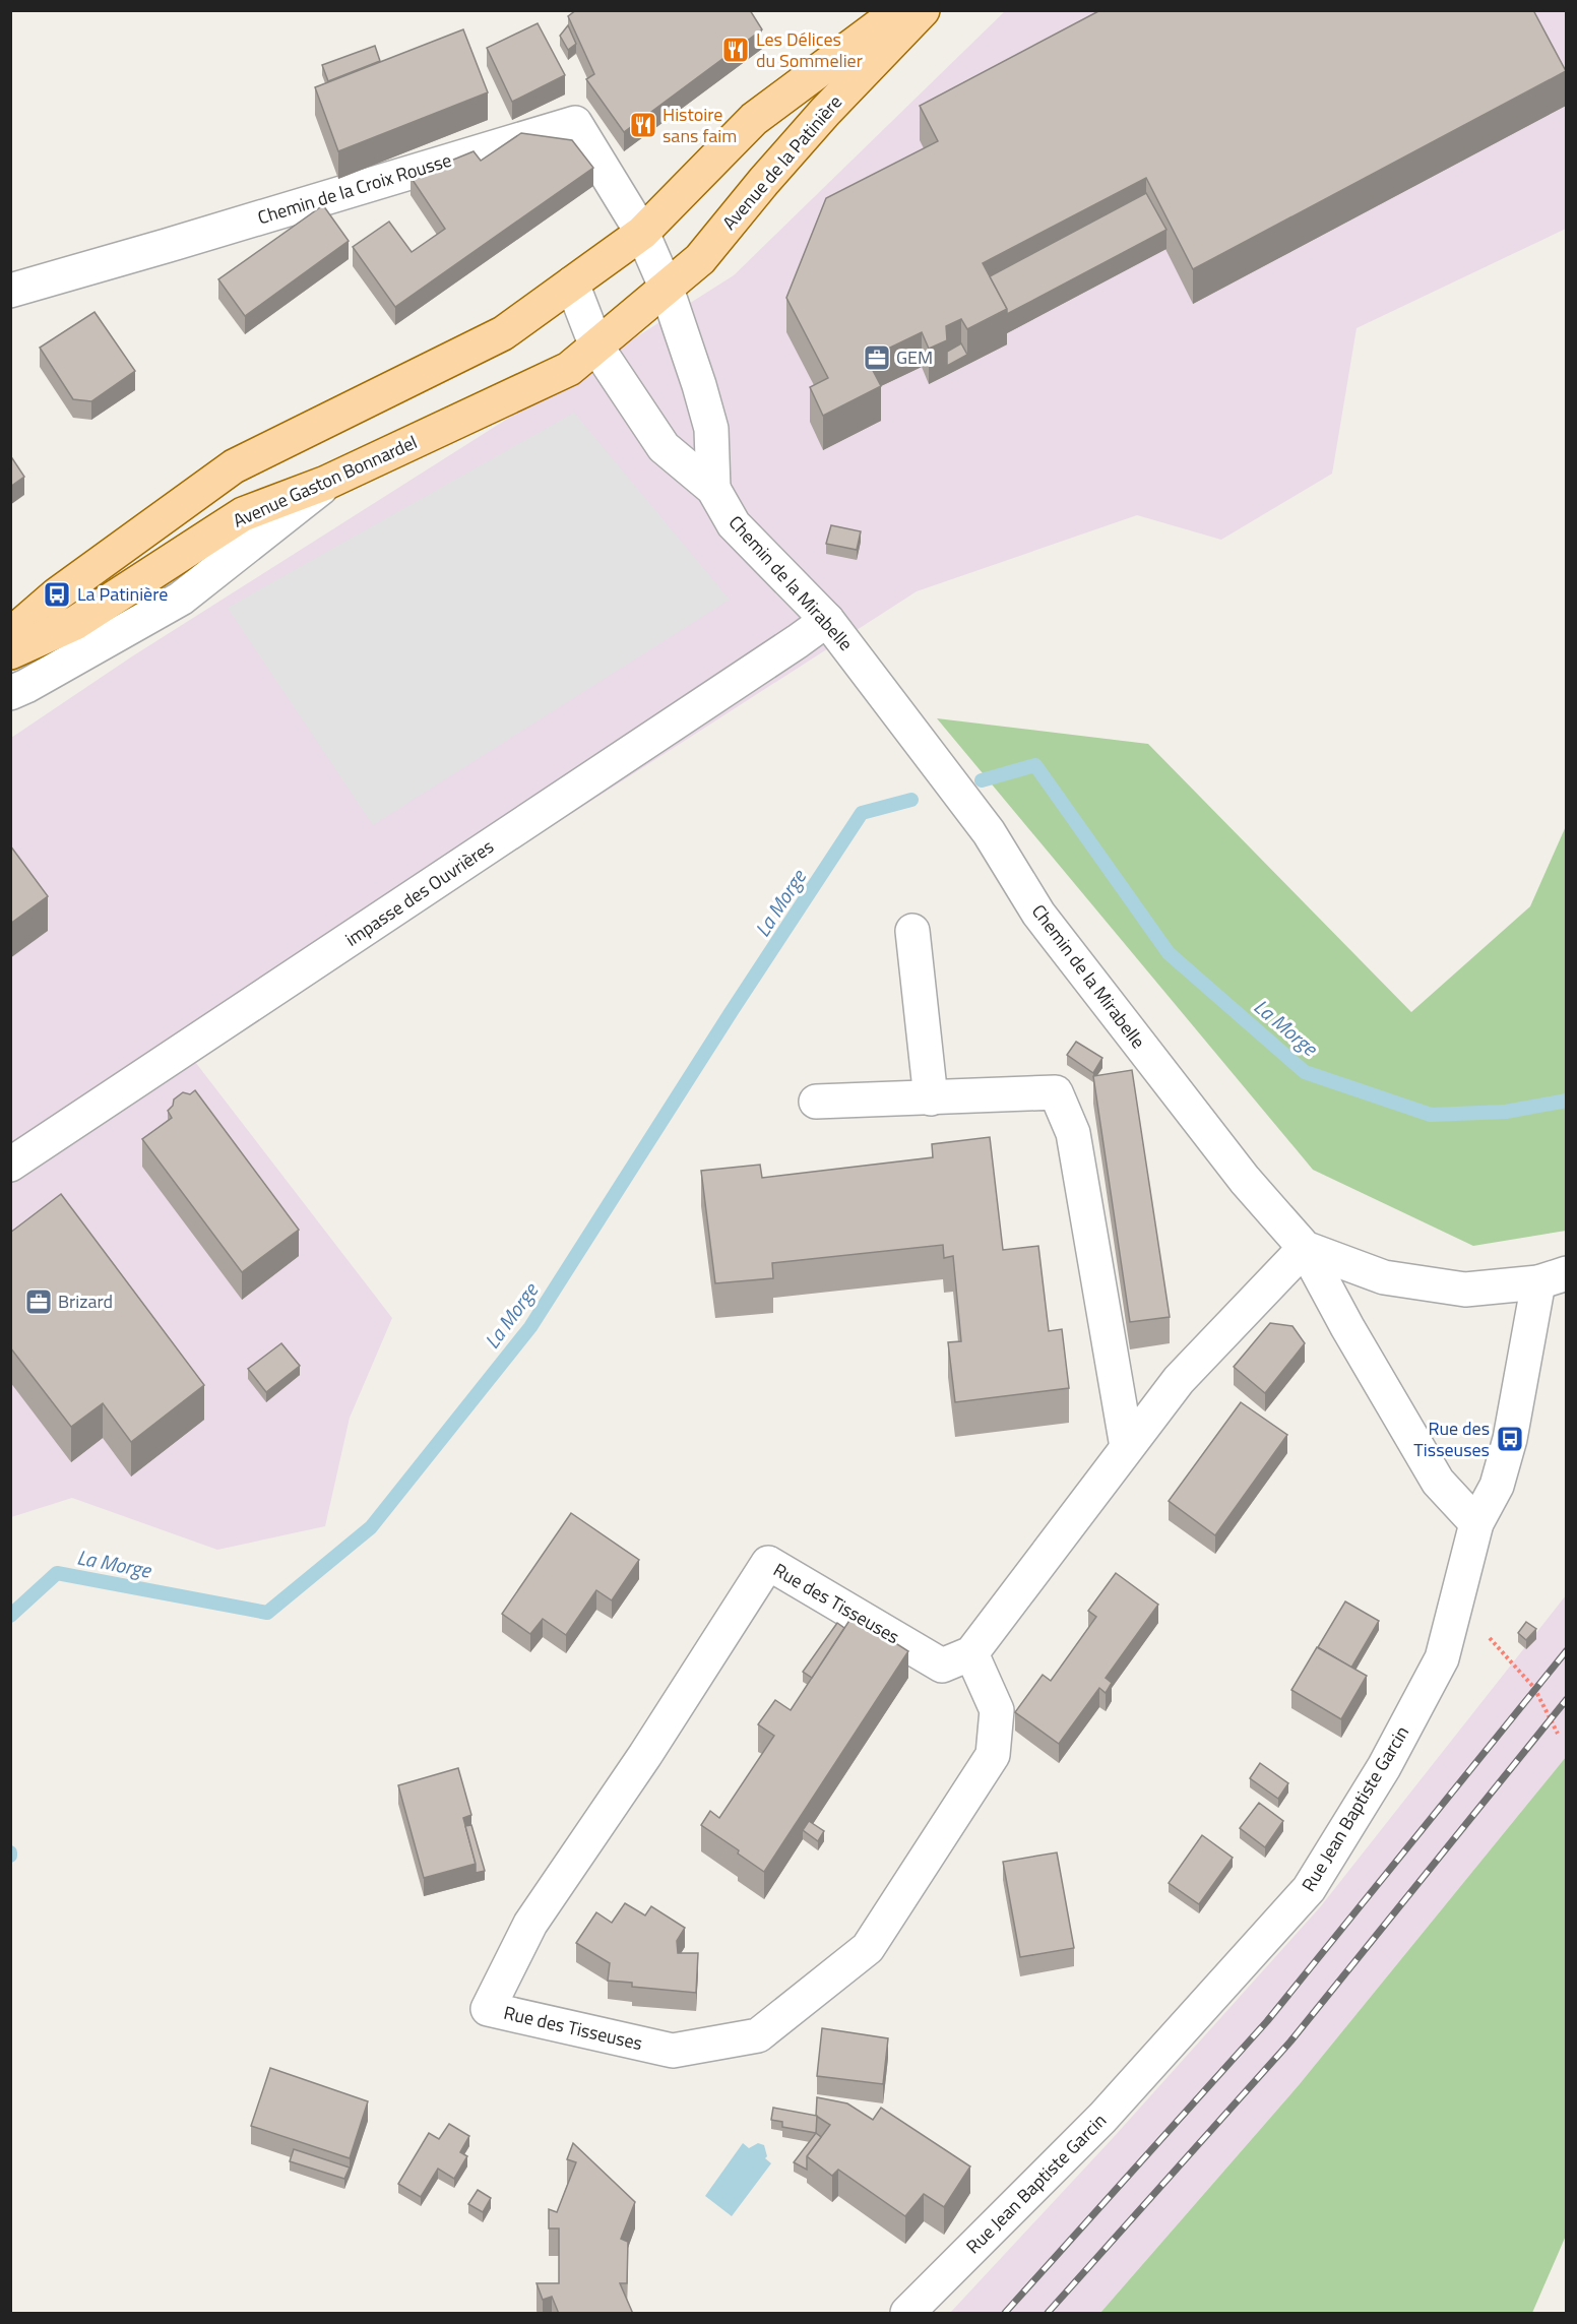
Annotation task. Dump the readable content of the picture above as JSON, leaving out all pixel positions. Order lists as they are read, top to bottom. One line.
{"streets":{"main road":["Avenue de la Patinière","Avenue Gaston Bonnardel"],"street":["Chemin de la Croix Rousse","Chemin de la Mirabelle","impasse des Ouvrières","Rue des Tisseuses","Rue Jean Baptiste Garcin"]},"crossings":[["Avenue de la Patinière","Chemin de la Croix Rousse"],["Avenue de la Patinière","Avenue Gaston Bonnardel"],["Avenue de la Patinière","Chemin de la Mirabelle"],["Chemin de la Croix Rousse","Chemin de la Mirabelle"],["Avenue Gaston Bonnardel","Chemin de la Mirabelle"],["Chemin de la Mirabelle","impasse des Ouvrières"],["Chemin de la Mirabelle","Rue Jean Baptiste Garcin"]],"water":["La Morge"],"places":{"restaurant":["Les Délices du Sommelier","Histoire sans faim"],"office":["GEM","Brizard"],"bus stop":["La Patinière","Rue des Tisseuses"]}}
